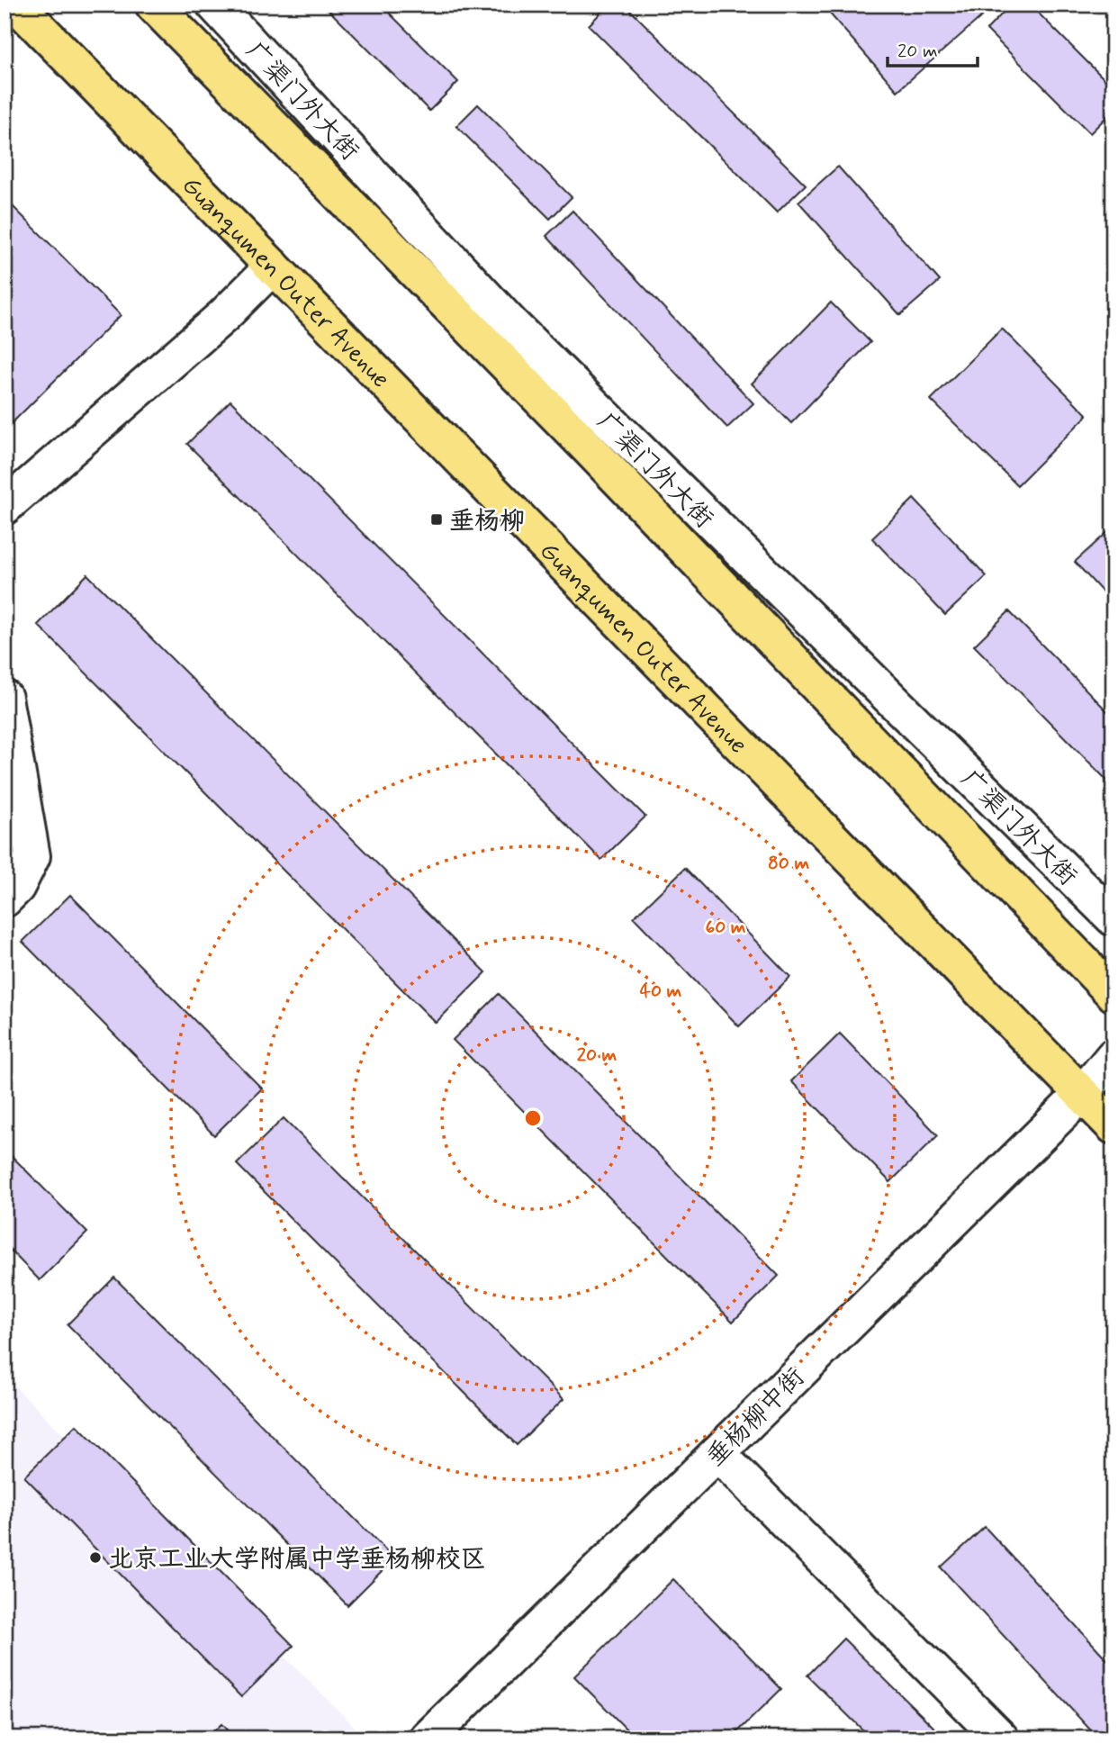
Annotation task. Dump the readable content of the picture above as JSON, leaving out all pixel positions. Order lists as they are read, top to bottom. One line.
{"streets":{"main road":["Guanqumen Outer Avenue"],"street":["广渠门外大街","垂杨柳中街"]},"crossings":[["Guanqumen Outer Avenue","垂杨柳中街"]],"places":{"transit":["垂杨柳"],"other":["北京工业大学附属中学垂杨柳校区"]},"scale_bar":"20 m","rings":["80 m","60 m","40 m","20 m"]}
